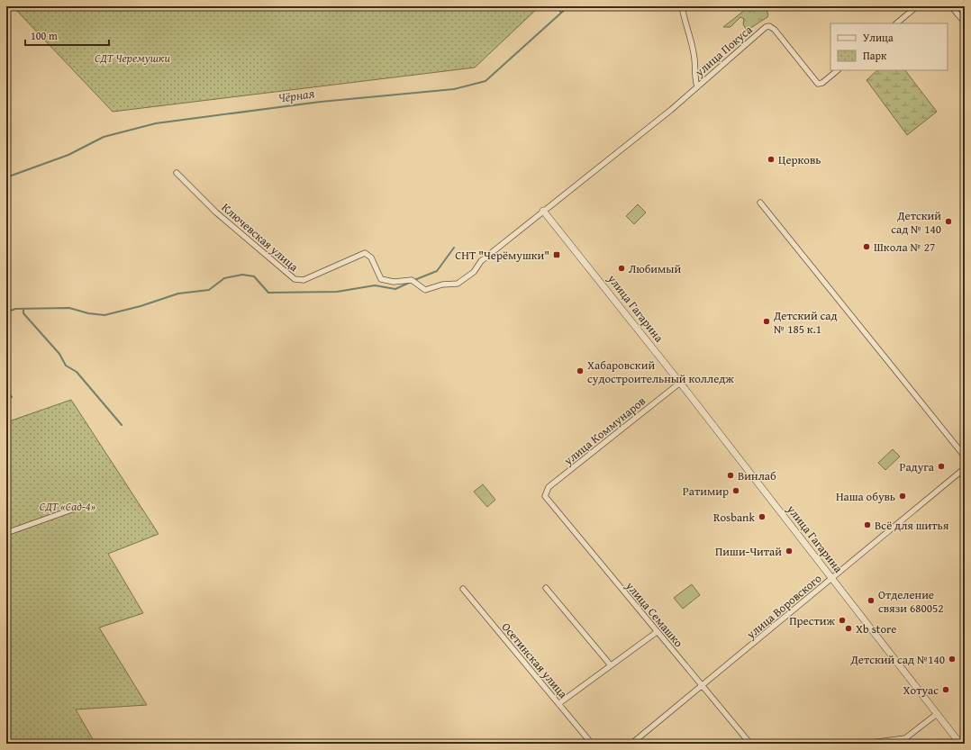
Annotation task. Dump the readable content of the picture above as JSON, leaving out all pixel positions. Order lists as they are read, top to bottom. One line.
{"streets":{"street":["улица Покуса","Ключевская улица","улица Гагарина","улица Коммунаров","улица Воровского","улица Семашко","Осетинская улица"]},"crossings":[["Ключевская улица","улица Гагарина"],["улица Гагарина","улица Коммунаров"],["улица Гагарина","улица Воровского"],["улица Коммунаров","улица Семашко"],["улица Воровского","улица Семашко"]],"water":["Чёрная"],"parks":["СДТ Черемушки","СДТ «Сад-4»"],"places":{"other":["Церковь","Детский сад № 140","Школа № 27","Любимый","Детский сад № 185 к.1","Хабаровский судостроительный колледж","Радуга","Винлаб","Ратимир","Наша обувь","Rosbank","Всё для шитья","Пиши-Читай","Отделение связи 680052","Престиж","Xb store","Детский сад №140","Хотуас"],"transit":["СНТ \"Черёмушки\""]},"legend":["Улица","Парк"],"scale_bar":"100 m"}
